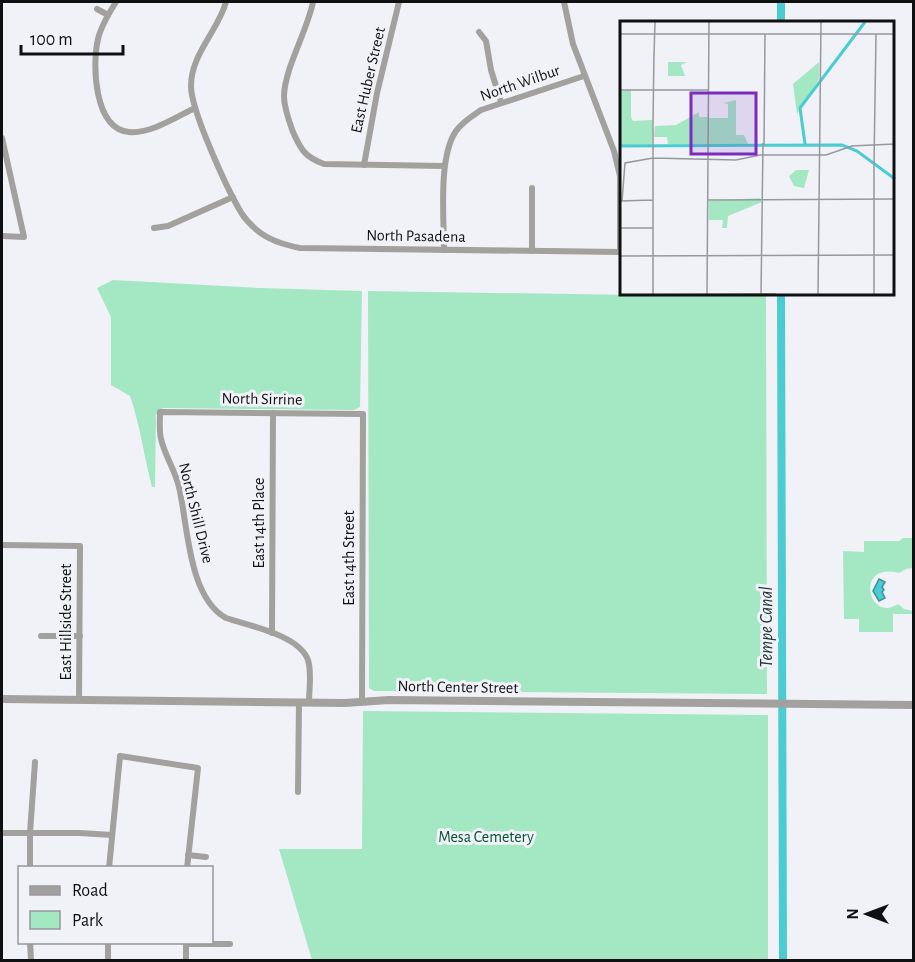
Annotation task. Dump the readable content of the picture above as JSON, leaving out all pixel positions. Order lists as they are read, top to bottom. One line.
{"streets":{"street":["East Huber Street","North Wilbur","North Pasadena","North Sirrine","North Shill Drive","East 14th Place","East 14th Street","East Hillside Street","North Center Street"]},"crossings":[["North Wilbur","North Pasadena"],["North Sirrine","North Shill Drive"],["North Sirrine","East 14th Place"],["North Sirrine","East 14th Street"],["North Shill Drive","East 14th Place"],["North Shill Drive","North Center Street"],["East 14th Street","North Center Street"],["East Hillside Street","North Center Street"]],"water":["Tempe Canal"],"parks":["Mesa Cemetery"],"legend":["Road","Park"],"scale_bar":"100 m","north":"left"}
